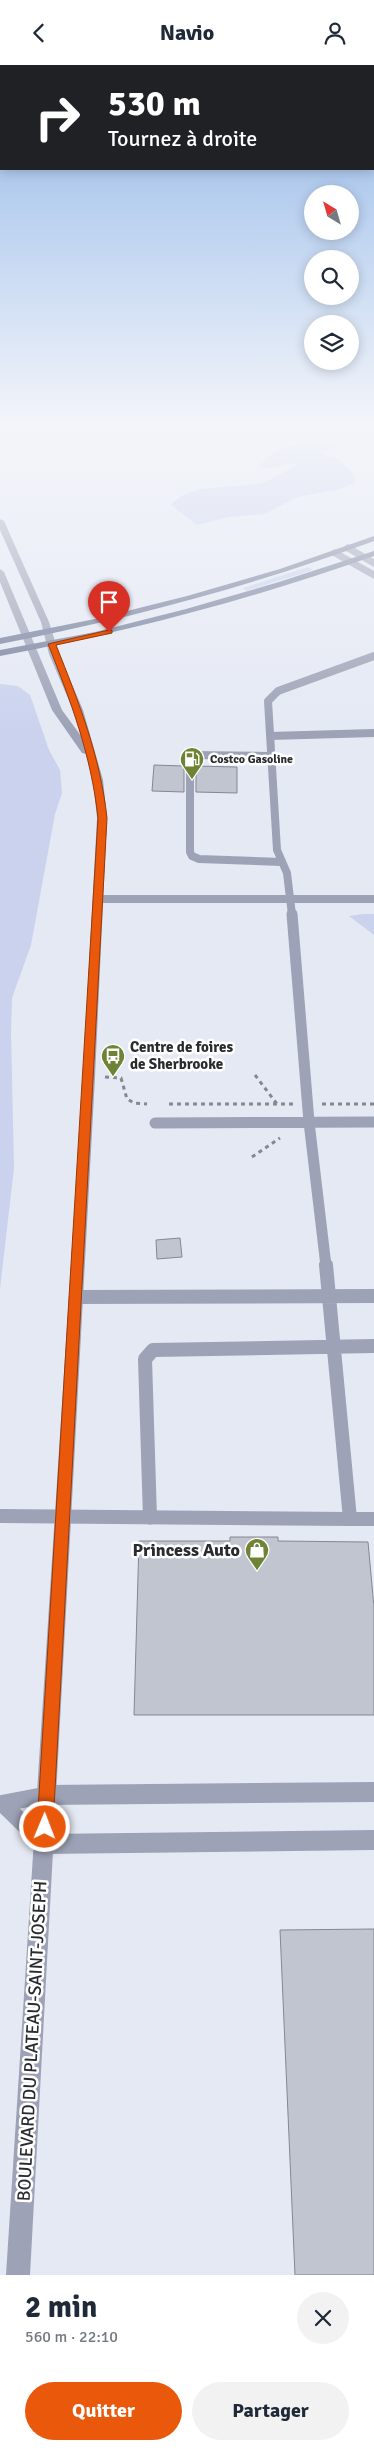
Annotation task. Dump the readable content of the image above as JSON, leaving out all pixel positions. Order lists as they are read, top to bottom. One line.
{"streets":{"street":["BOULEVARD DU PLATEAU-SAINT-JOSEPH"]},"places":{"fuel station":["Costco Gasoline"],"bus stop":["Centre de foires de Sherbrooke"],"shop":["Princess Auto"]},"north":"top left","page":{"header":"Navio","turn":["530 m","Tournez à droite"],"heading":["2 min","560 m · 22:10"],"buttons":["Quitter","Partager"]}}
